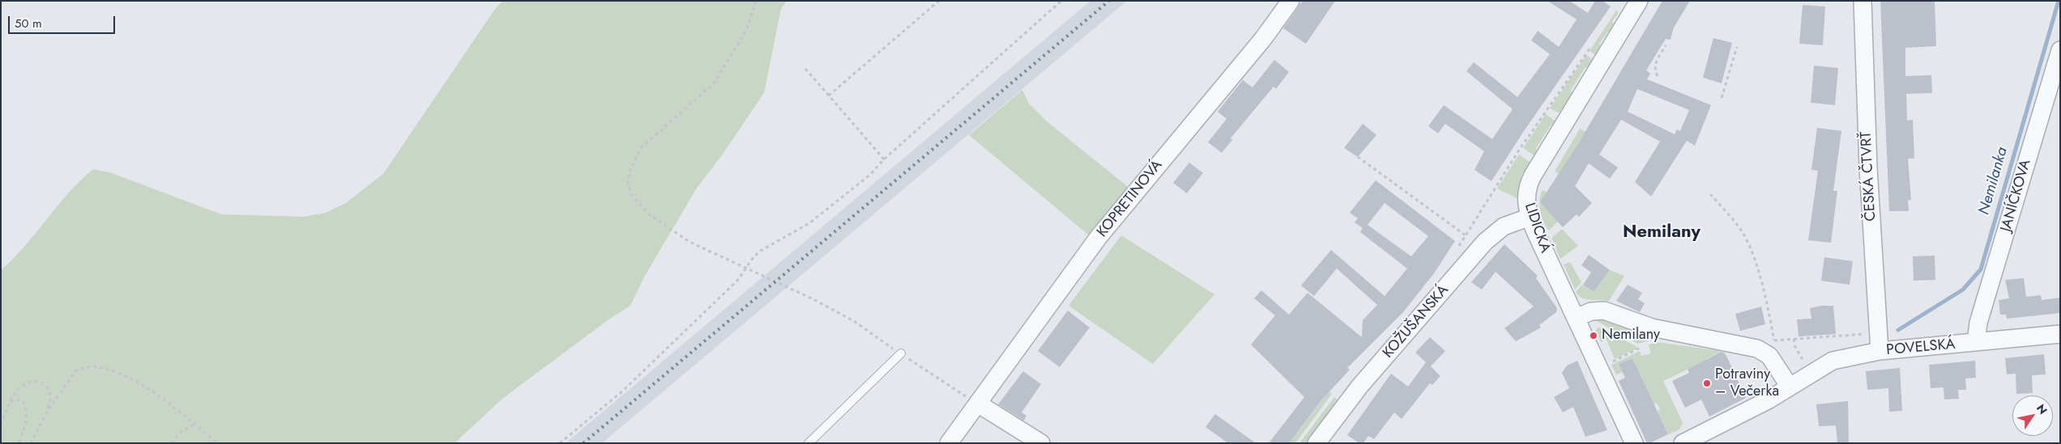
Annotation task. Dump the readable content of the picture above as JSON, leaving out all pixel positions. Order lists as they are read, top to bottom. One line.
{"streets":{"street":["ČESKÁ ČTVRŤ","JANÍČKOVA","KOPRETINOVÁ","LIDICKÁ","KOŽUŠANSKÁ","POVELSKÁ"]},"crossings":[["ČESKÁ ČTVRŤ","POVELSKÁ"],["JANÍČKOVA","POVELSKÁ"],["LIDICKÁ","KOŽUŠANSKÁ"]],"districts":["Nemilany"],"water":["Nemilanka"],"places":["Nemilany","Potraviny – Večerka"],"scale_bar":"50 m","north":"top right"}
